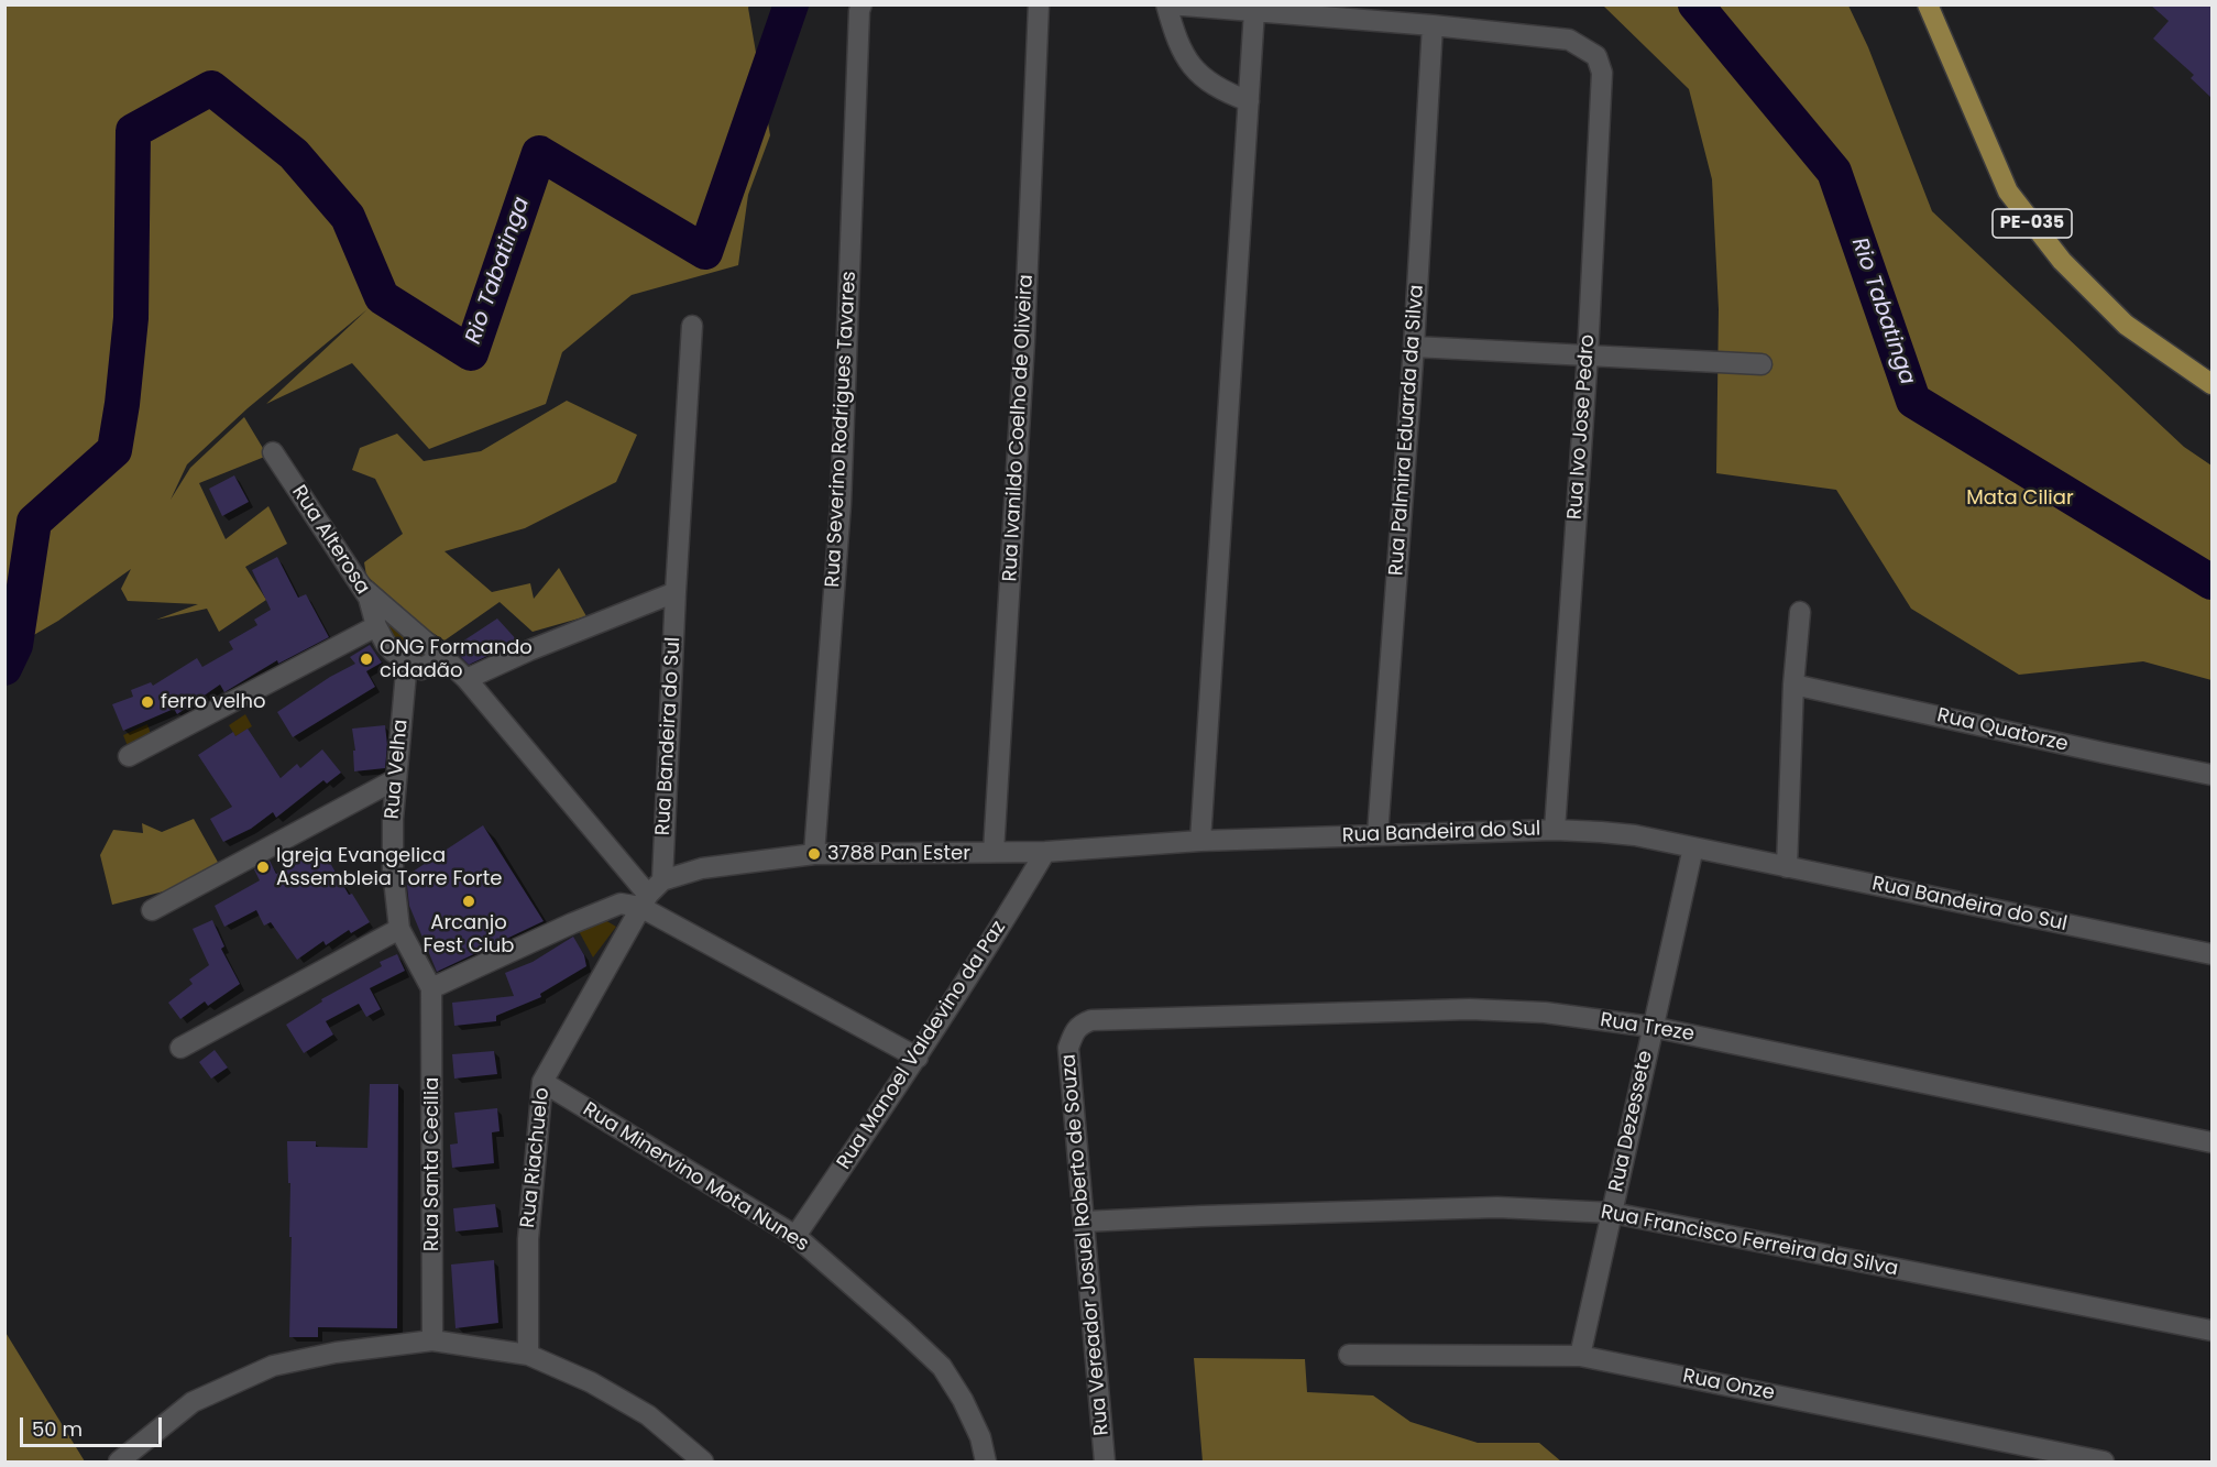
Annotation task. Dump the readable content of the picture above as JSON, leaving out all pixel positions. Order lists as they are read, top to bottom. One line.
{"streets":{"main road":["PE-035"],"street":["Rua Ivo Jose Pedro","Rua Ivanildo Coelho de Oliveira","Rua Severino Rodrigues Tavares","Rua Palmira Eduarda da Silva","Rua Alterosa","Rua Quatorze","Rua Bandeira do Sul","Rua Velha","Rua Treze","Rua Manoel Valdevino da Paz","Rua Dezessete","Rua Riachuelo","Rua Santa Cecilia","Rua Minervino Mota Nunes","Rua Francisco Ferreira da Silva","Rua Vereador Josuel Roberto de Souza","Rua Onze"]},"crossings":[["Rua Ivo Jose Pedro","Rua Palmira Eduarda da Silva"],["Rua Ivo Jose Pedro","Rua Bandeira do Sul"],["Rua Ivanildo Coelho de Oliveira","Rua Bandeira do Sul"],["Rua Severino Rodrigues Tavares","Rua Bandeira do Sul"],["Rua Palmira Eduarda da Silva","Rua Bandeira do Sul"],["Rua Alterosa","Rua Velha"],["Rua Bandeira do Sul","Rua Manoel Valdevino da Paz"],["Rua Bandeira do Sul","Rua Dezessete"],["Rua Bandeira do Sul","Rua Riachuelo"],["Rua Velha","Rua Santa Cecilia"],["Rua Treze","Rua Dezessete"],["Rua Treze","Rua Vereador Josuel Roberto de Souza"],["Rua Manoel Valdevino da Paz","Rua Minervino Mota Nunes"],["Rua Dezessete","Rua Francisco Ferreira da Silva"],["Rua Dezessete","Rua Onze"],["Rua Riachuelo","Rua Minervino Mota Nunes"],["Rua Francisco Ferreira da Silva","Rua Vereador Josuel Roberto de Souza"]],"water":["Rio Tabatinga"],"parks":["Mata Ciliar"],"places":["ONG Formando cidadão","ferro velho","3788 Pan Ester","Igreja Evangelica Assembleia Torre Forte","Arcanjo Fest Club"],"scale_bar":"50 m"}
